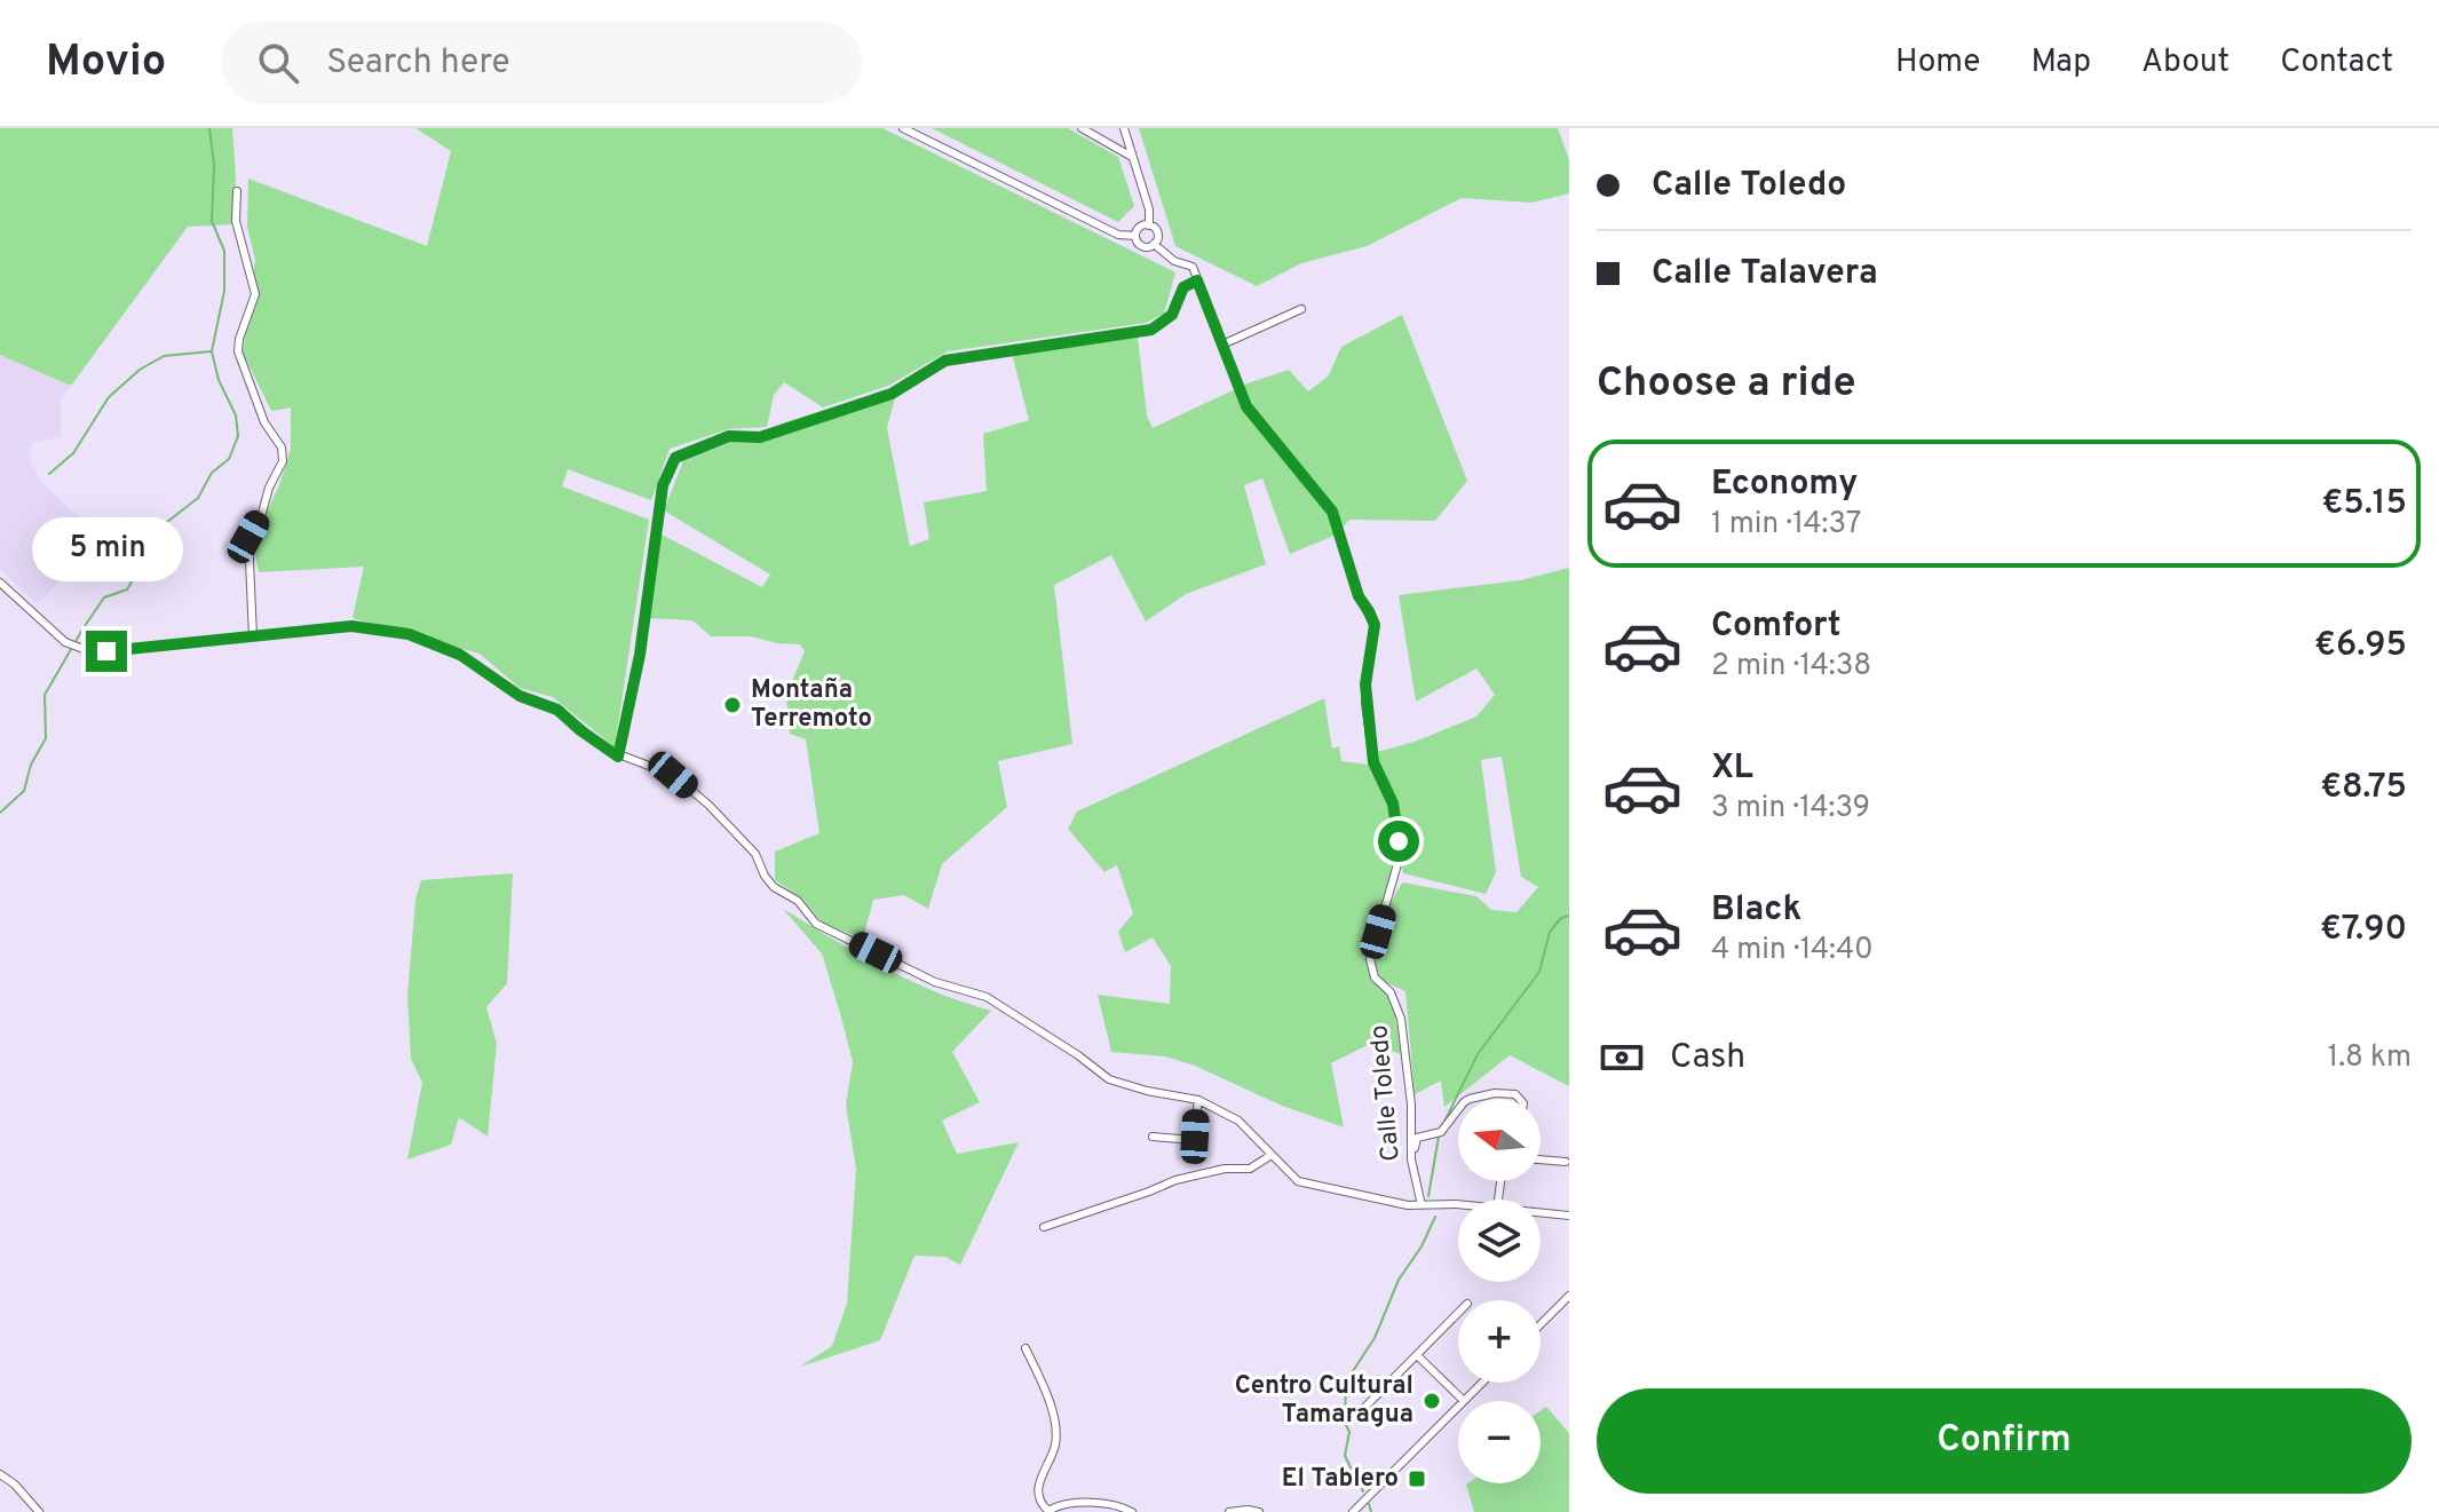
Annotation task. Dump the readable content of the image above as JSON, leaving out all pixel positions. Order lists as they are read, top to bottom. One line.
{"streets":{"street":["Calle Toledo"]},"places":{"other":["Montaña Terremoto","Centro Cultural Tamaragua"],"transit":["El Tablero"]},"north":"left","page":{"header":"Movio","search":"Search here","nav":["Home","Map","About","Contact"],"banner":["Calle Toledo","Calle Talavera"],"heading":"Choose a ride","list":[{"name":"Economy","note":"1 min · 14:37","value":"€5.15"},{"name":"Comfort","note":"2 min · 14:38","value":"€6.95"},{"name":"XL","note":"3 min · 14:39","value":"€8.75"},{"name":"Black","note":"4 min · 14:40","value":"€7.90"}],"bubble":"5 min","pay":["Cash","1.8 km"],"map_buttons":["+","−"],"buttons":"Confirm"}}
